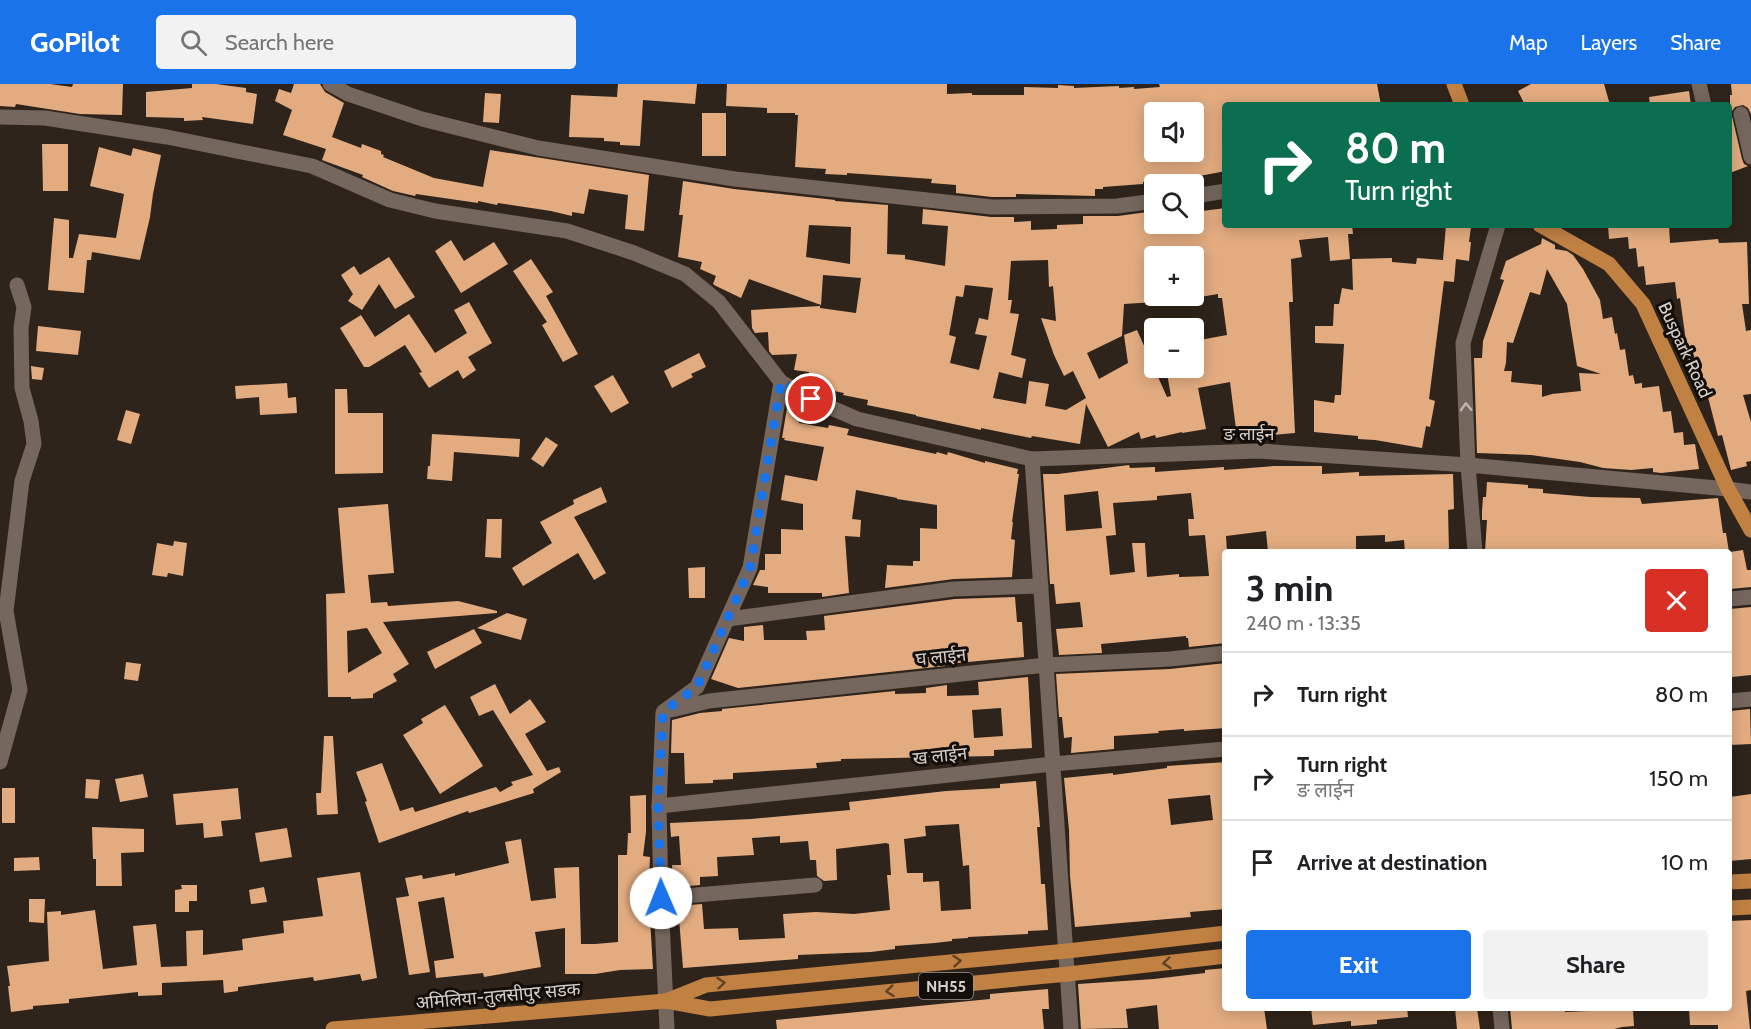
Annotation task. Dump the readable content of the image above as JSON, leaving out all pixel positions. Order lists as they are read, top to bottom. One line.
{"streets":{"main road":["Buspark Road","NH55","अमिलिया-तुलसीपुर सडक"],"street":["ङ लाईन","घ लाईन","ख लाईन"]},"crossings":[["Buspark Road","ङ लाईन"],["NH55","अमिलिया-तुलसीपुर सडक"]],"page":{"header":"GoPilot","search":"Search here","nav":["Map","Layers","Share"],"map_buttons":["+","−"],"turn":["80 m","Turn right"],"heading":["3 min","240 m · 13:35"],"list":[{"name":"Turn right","value":"80 m"},{"name":"Turn right","note":"ङ लाईन","value":"150 m"},{"name":"Arrive at destination","value":"10 m"}],"buttons":["Exit","Share"]}}
